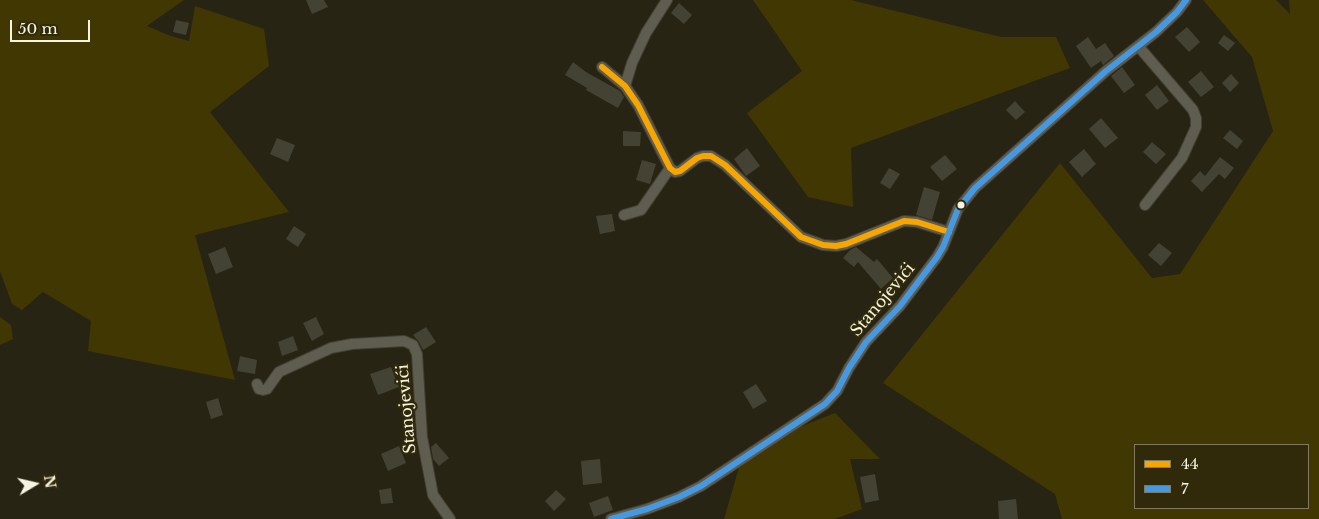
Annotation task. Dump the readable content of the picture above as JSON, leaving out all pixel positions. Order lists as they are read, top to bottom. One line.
{"streets":{"street":["Stanojevići"]},"lines":["transit line 7","transit line 44"],"legend":["44","7"],"scale_bar":"50 m","north":"right"}
